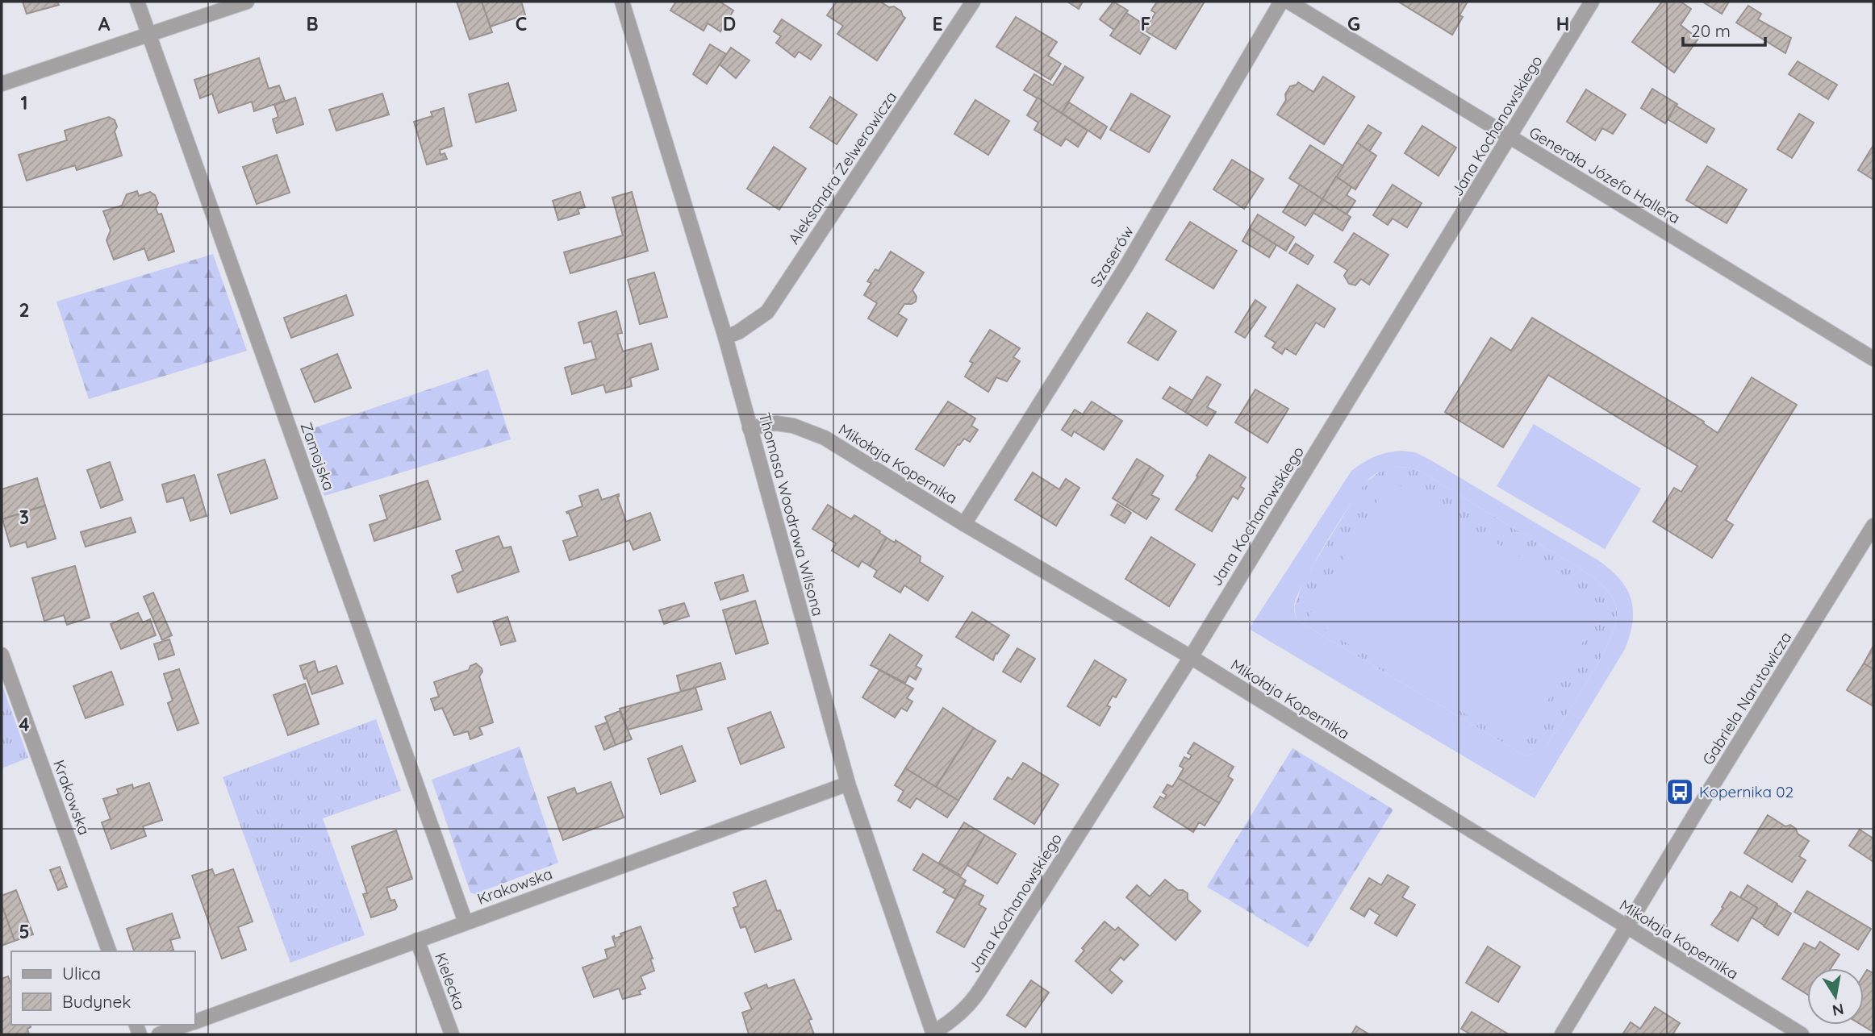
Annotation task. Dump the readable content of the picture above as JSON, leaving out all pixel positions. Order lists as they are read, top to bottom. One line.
{"streets":{"street":["Jana Kochanowskiego","Aleksandra Zelwerowicza","Generała Józefa Hallera","Szaserów","Zamojska","Mikołaja Kopernika","Thomasa Woodrowa Wilsona","Gabriela Narutowicza","Krakowska","Kielecka"]},"crossings":[["Jana Kochanowskiego","Generała Józefa Hallera"],["Jana Kochanowskiego","Mikołaja Kopernika"],["Jana Kochanowskiego","Thomasa Woodrowa Wilsona"],["Aleksandra Zelwerowicza","Thomasa Woodrowa Wilsona"],["Szaserów","Mikołaja Kopernika"],["Zamojska","Krakowska"],["Mikołaja Kopernika","Thomasa Woodrowa Wilsona"],["Mikołaja Kopernika","Gabriela Narutowicza"],["Thomasa Woodrowa Wilsona","Krakowska"],["Krakowska","Kielecka"]],"places":{"bus stop":["Kopernika 02"]},"legend":["Ulica","Budynek"],"scale_bar":"20 m","north":"bottom","grid":{"columns":["A","B","C","D","E","F","G","H"],"rows":["1","2","3","4","5"]}}
